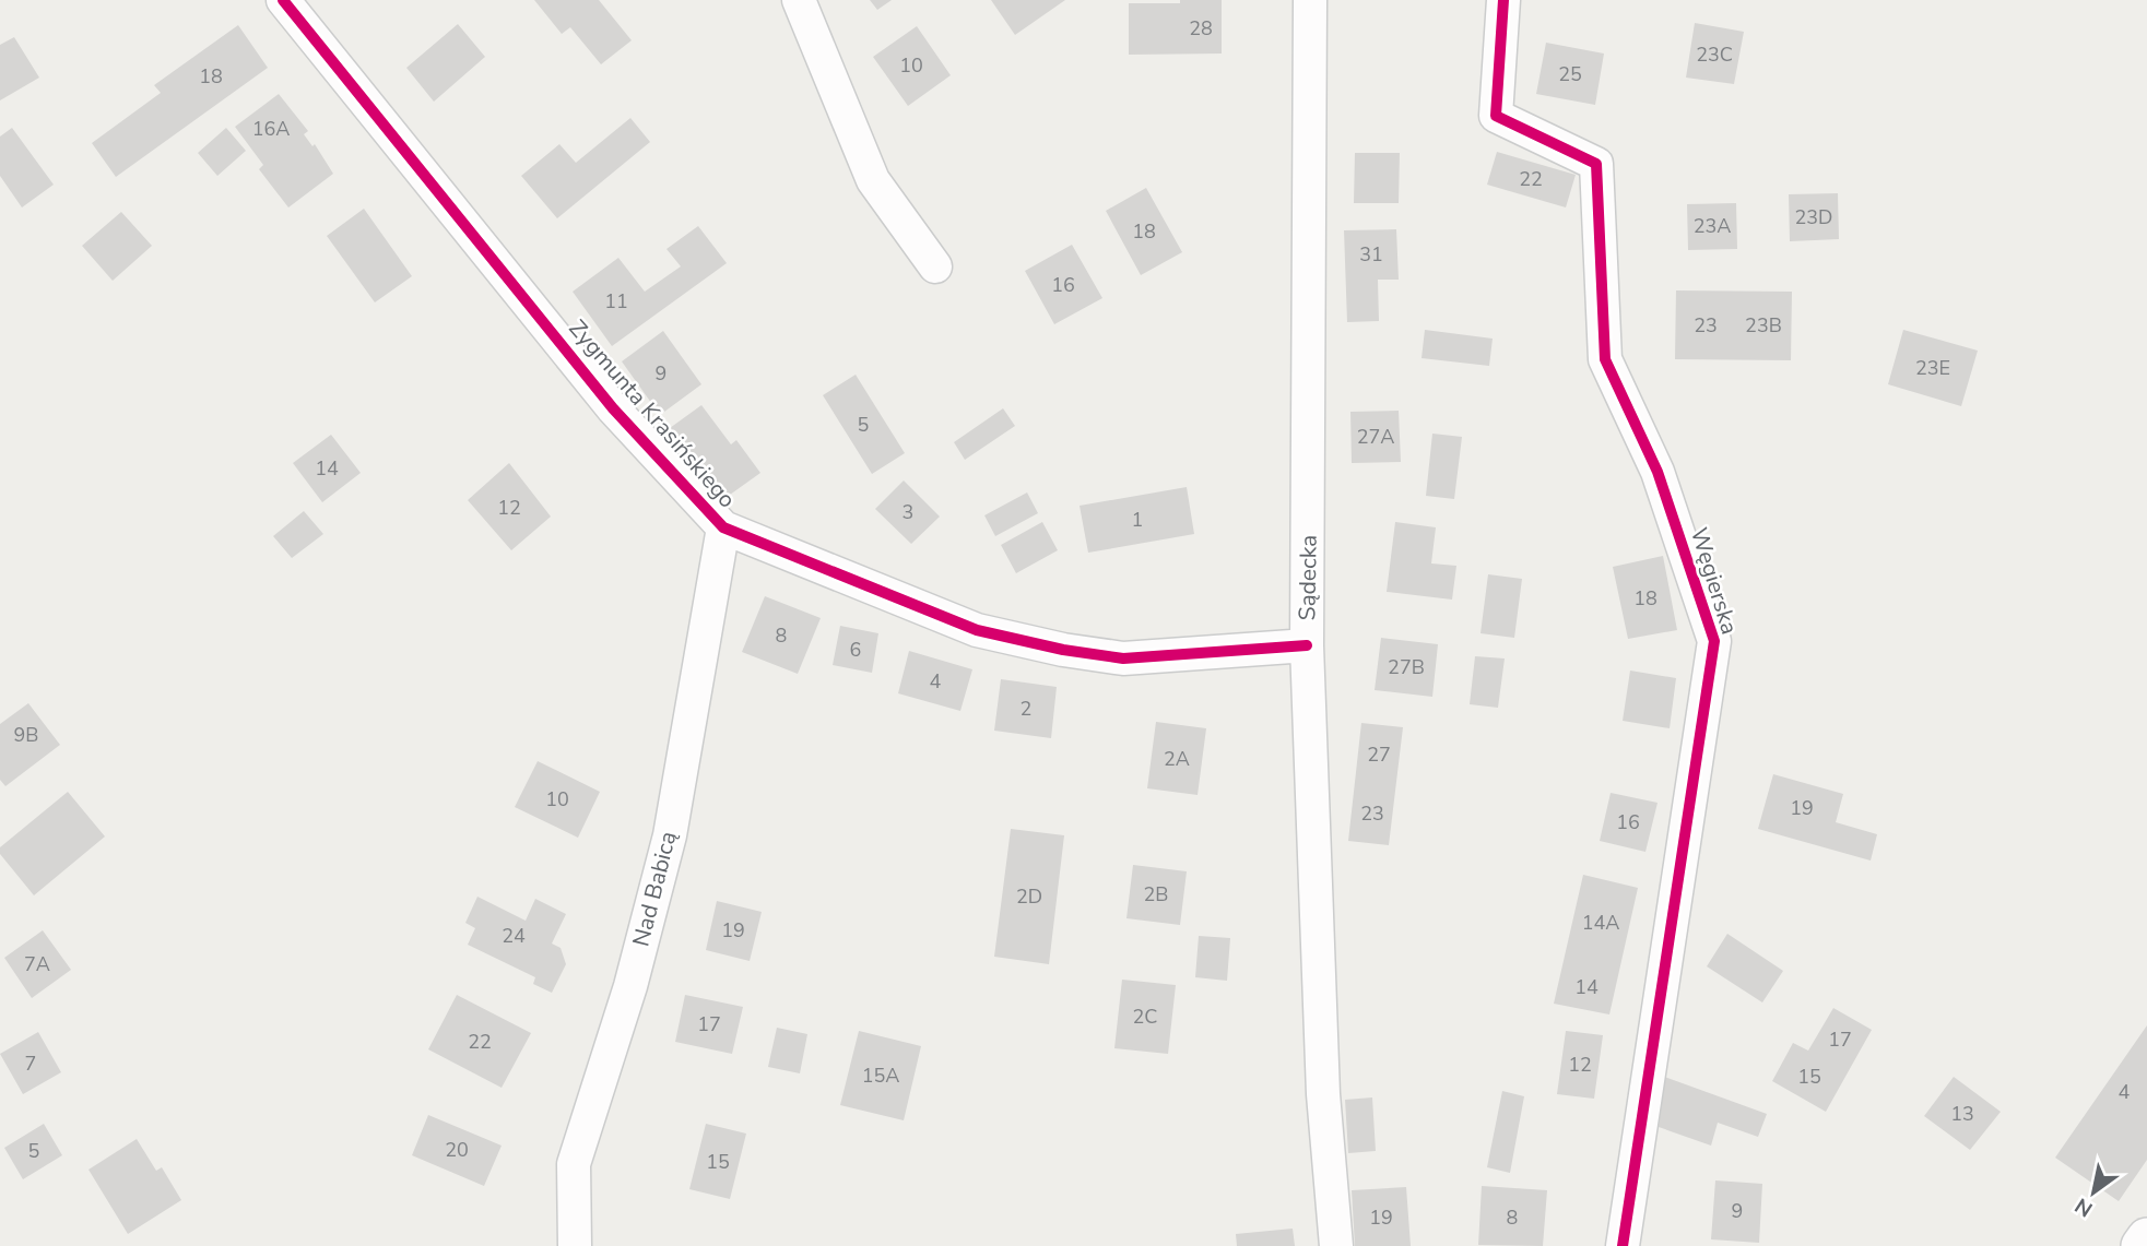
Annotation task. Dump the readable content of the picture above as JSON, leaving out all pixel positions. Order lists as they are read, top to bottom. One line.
{"streets":{"street":["Zygmunta Krasińskiego","Sądecka","Węgierska","Nad Babicą"]},"crossings":[["Zygmunta Krasińskiego","Sądecka"],["Zygmunta Krasińskiego","Nad Babicą"]],"house_numbers":["28","23C","10","25","18","16A","22","23D","23A","18","31","16","11","23","23B","23E","9","5","27A","14","12","3","1","18","8","6","27B","4","2","9B","27","2A","10","19","23","16","2B","2D","14A","19","24","7A","14","2C","17","17","22","7","12","15A","15","4","13","20","5","15","9","19","8"],"north":"bottom left"}
